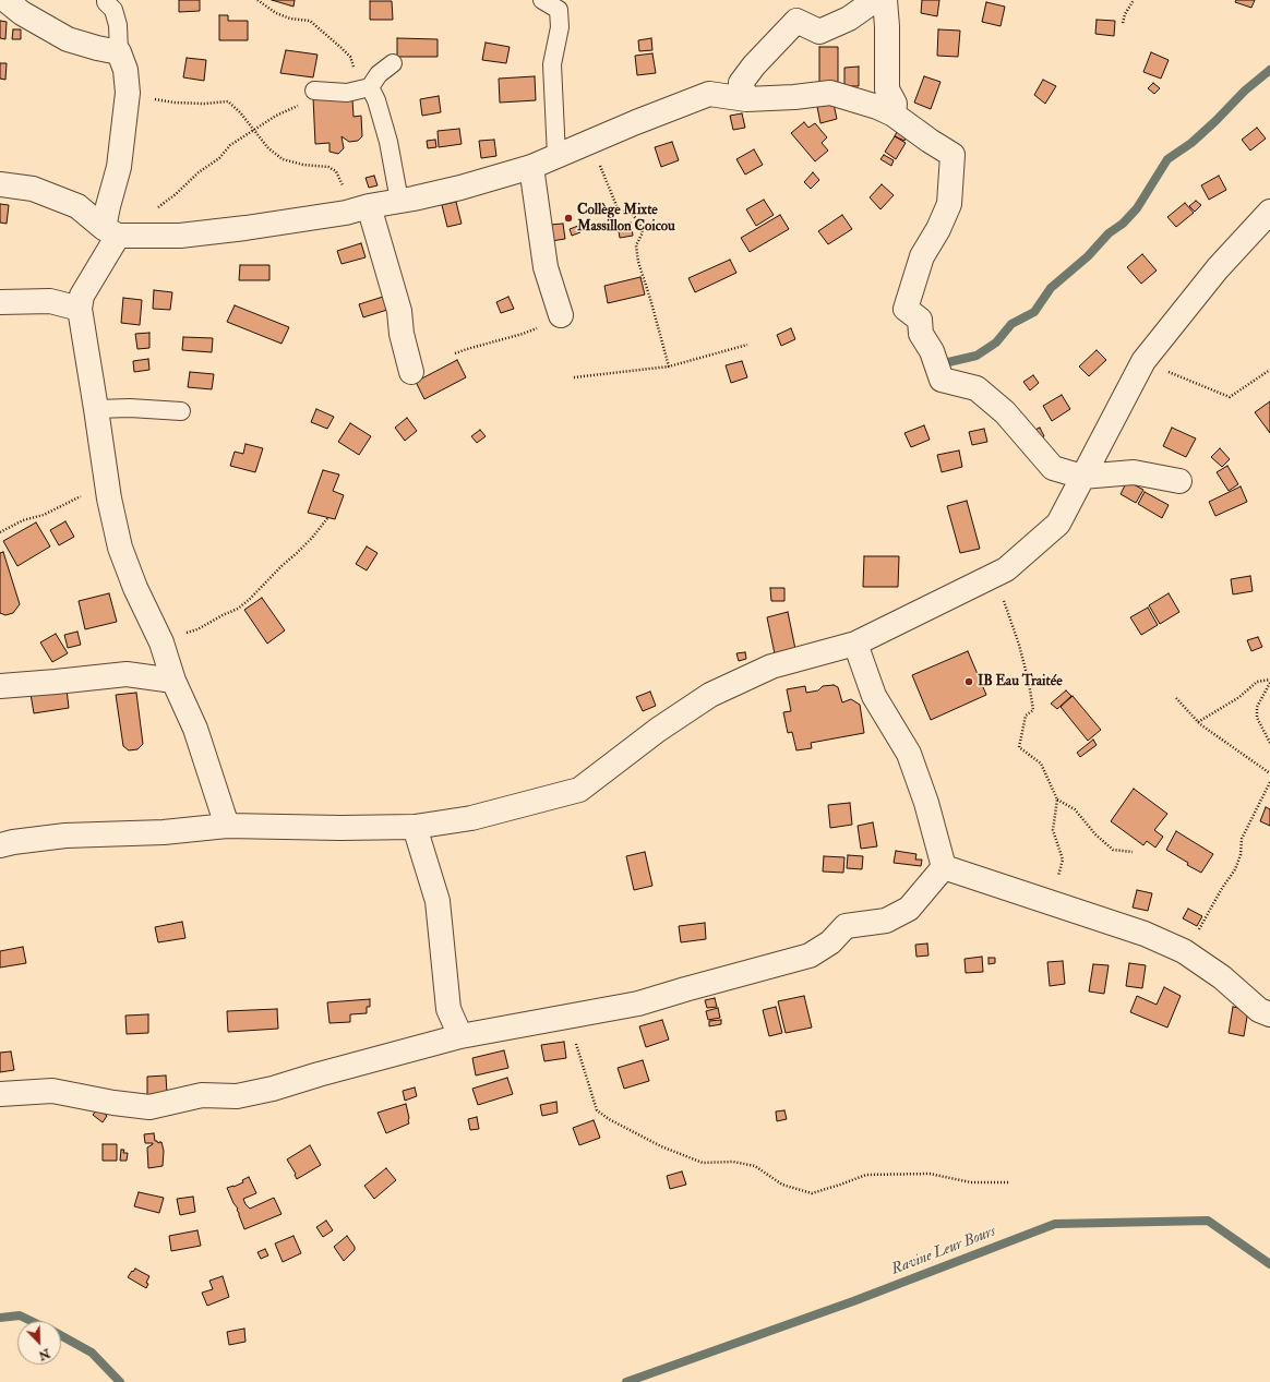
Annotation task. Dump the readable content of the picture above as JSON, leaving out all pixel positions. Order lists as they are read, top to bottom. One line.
{"water":["Ravine Leur Bours"],"places":["Collège Mixte Massillon Coicou","IB Eau Traitée"],"north":"bottom right"}
